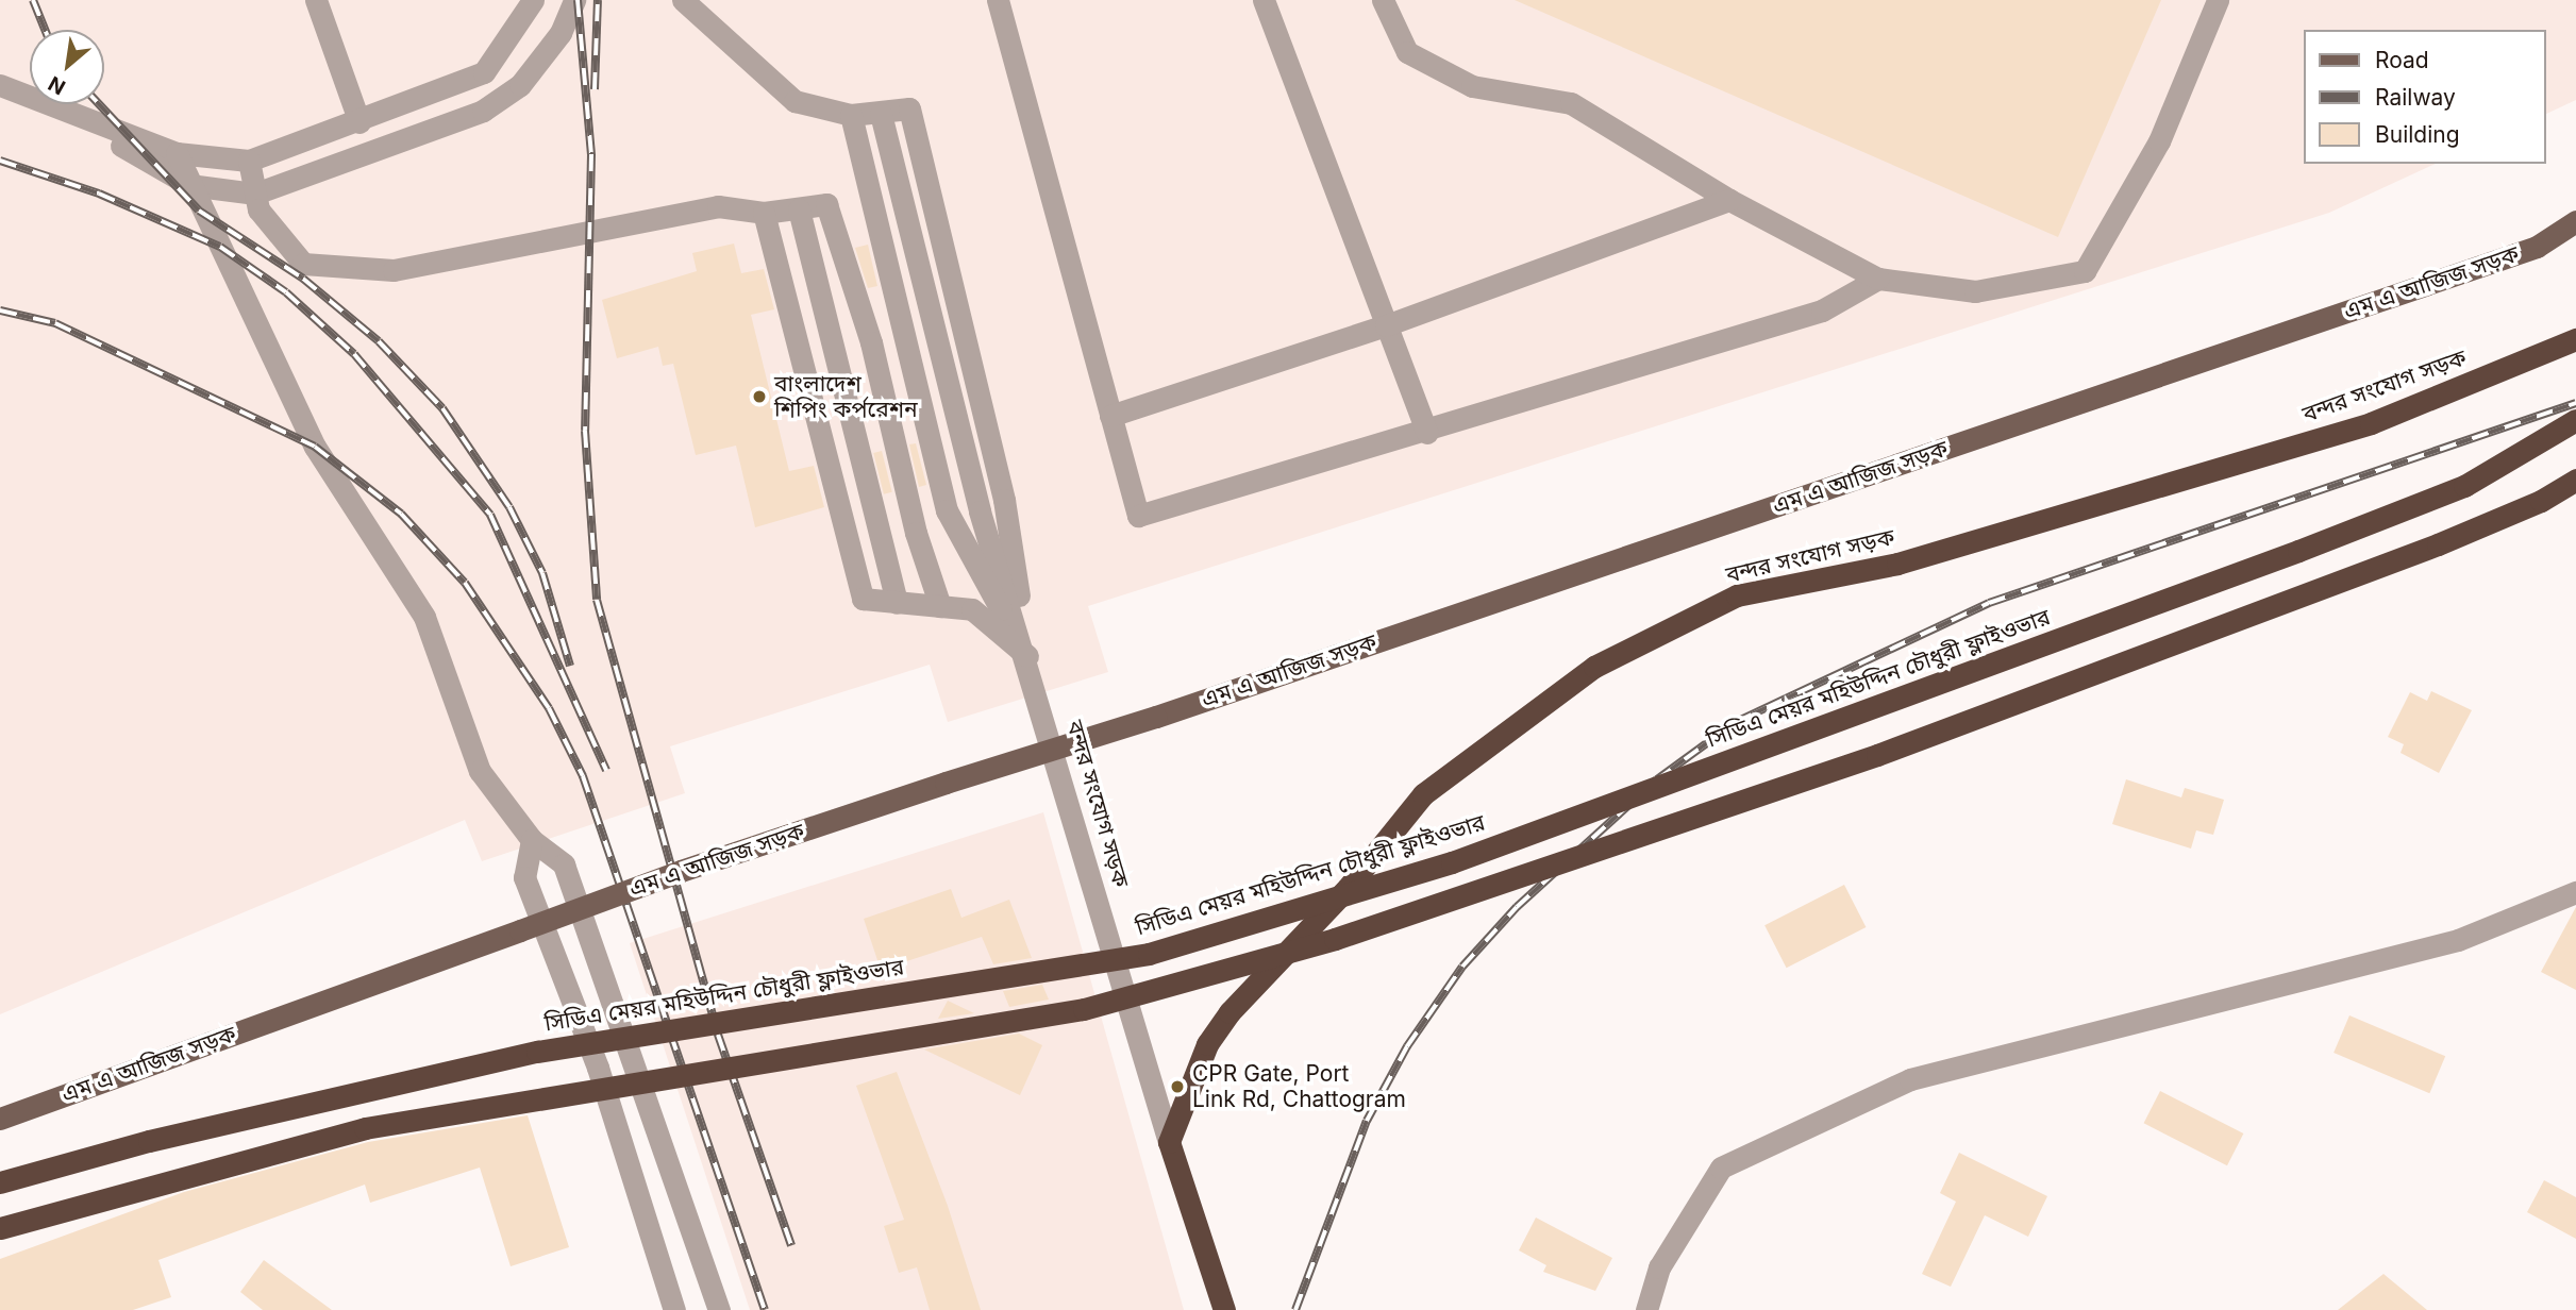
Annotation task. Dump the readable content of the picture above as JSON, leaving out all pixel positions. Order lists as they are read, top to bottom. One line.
{"streets":{"highway":["বন্দর সংযোগ সড়ক","সিডিএ মেয়র মহিউদ্দিন চৌধুরী ফ্লাইওভার"],"main road":["এম এ আজিজ সড়ক"]},"places":["বাংলাদেশ শিপিং কর্পরেশন","CPR Gate, Port Link Rd, Chattogram"],"legend":["Road","Railway","Building"],"north":"bottom left"}
